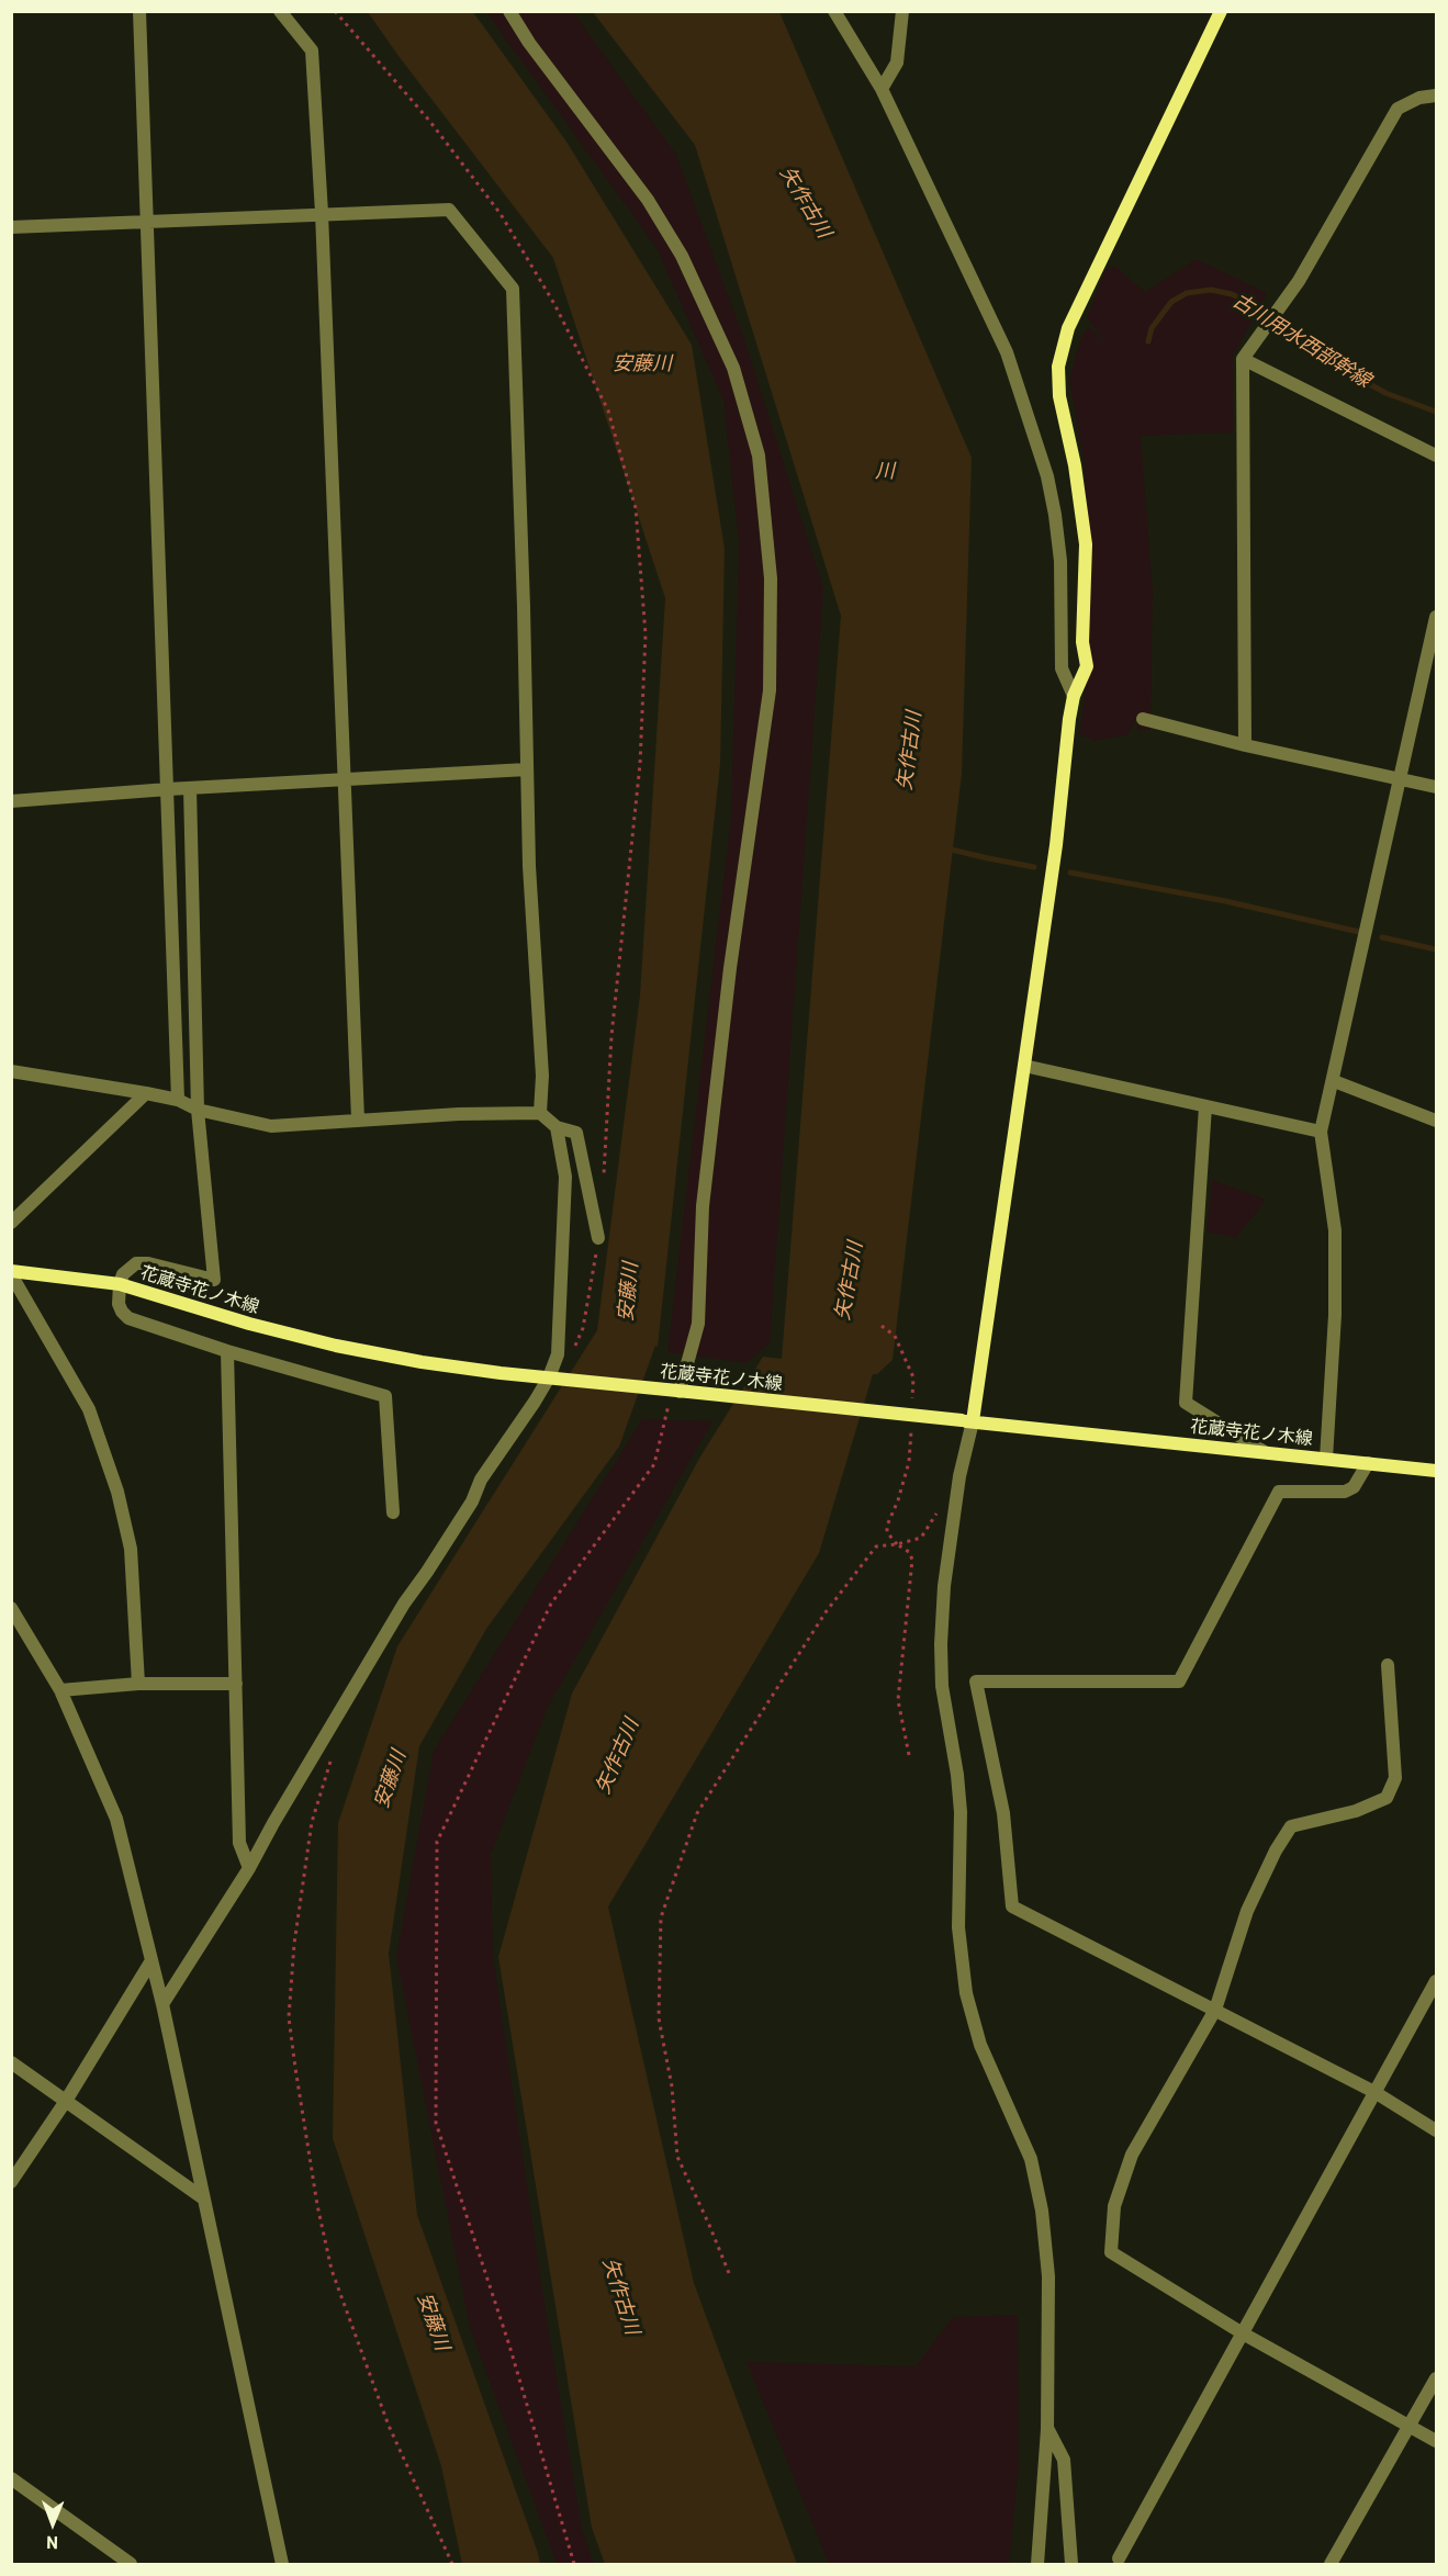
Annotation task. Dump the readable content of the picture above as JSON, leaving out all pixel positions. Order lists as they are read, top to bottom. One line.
{"streets":{"street":["花蔵寺花ノ木線"]},"water":["矢作古川","古川用水西部幹線","安藤川","川"],"north":"bottom"}
